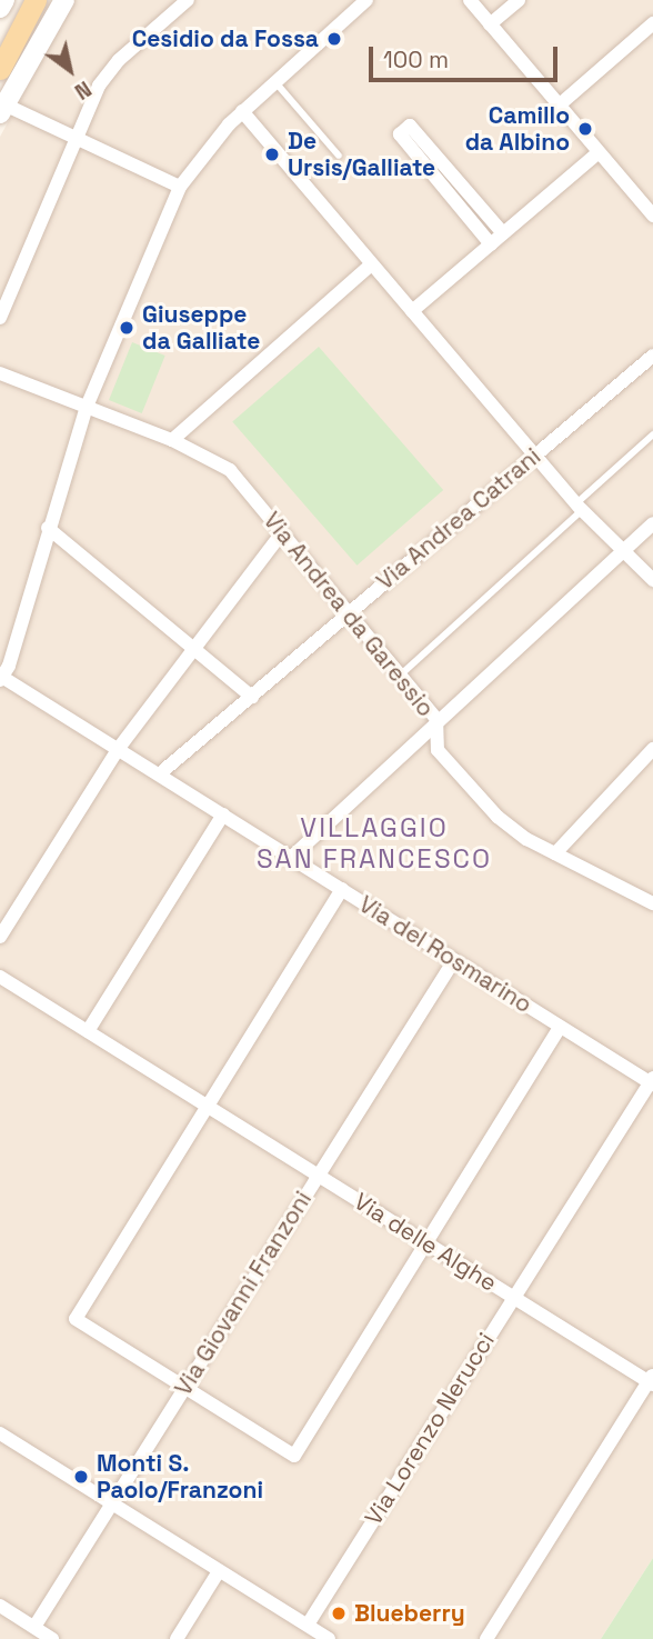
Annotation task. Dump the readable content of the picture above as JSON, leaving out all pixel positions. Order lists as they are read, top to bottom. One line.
{"streets":{"street":["Via Andrea Catrani","Via Andrea da Garessio","Via del Rosmarino","Via delle Alghe","Via Giovanni Franzoni","Via Lorenzo Nerucci"]},"crossings":[["Via Andrea Catrani","Via Andrea da Garessio"],["Via Andrea Catrani","Via del Rosmarino"],["Via del Rosmarino","Via Giovanni Franzoni"],["Via del Rosmarino","Via Lorenzo Nerucci"],["Via delle Alghe","Via Giovanni Franzoni"],["Via delle Alghe","Via Lorenzo Nerucci"]],"districts":["VILLAGGIO SAN FRANCESCO"],"places":["Cesidio da Fossa","Camillo da Albino","De Ursis/Galliate","Giuseppe da Galliate","Monti S. Paolo/Franzoni","Blueberry"],"scale_bar":"100 m","north":"bottom right"}
